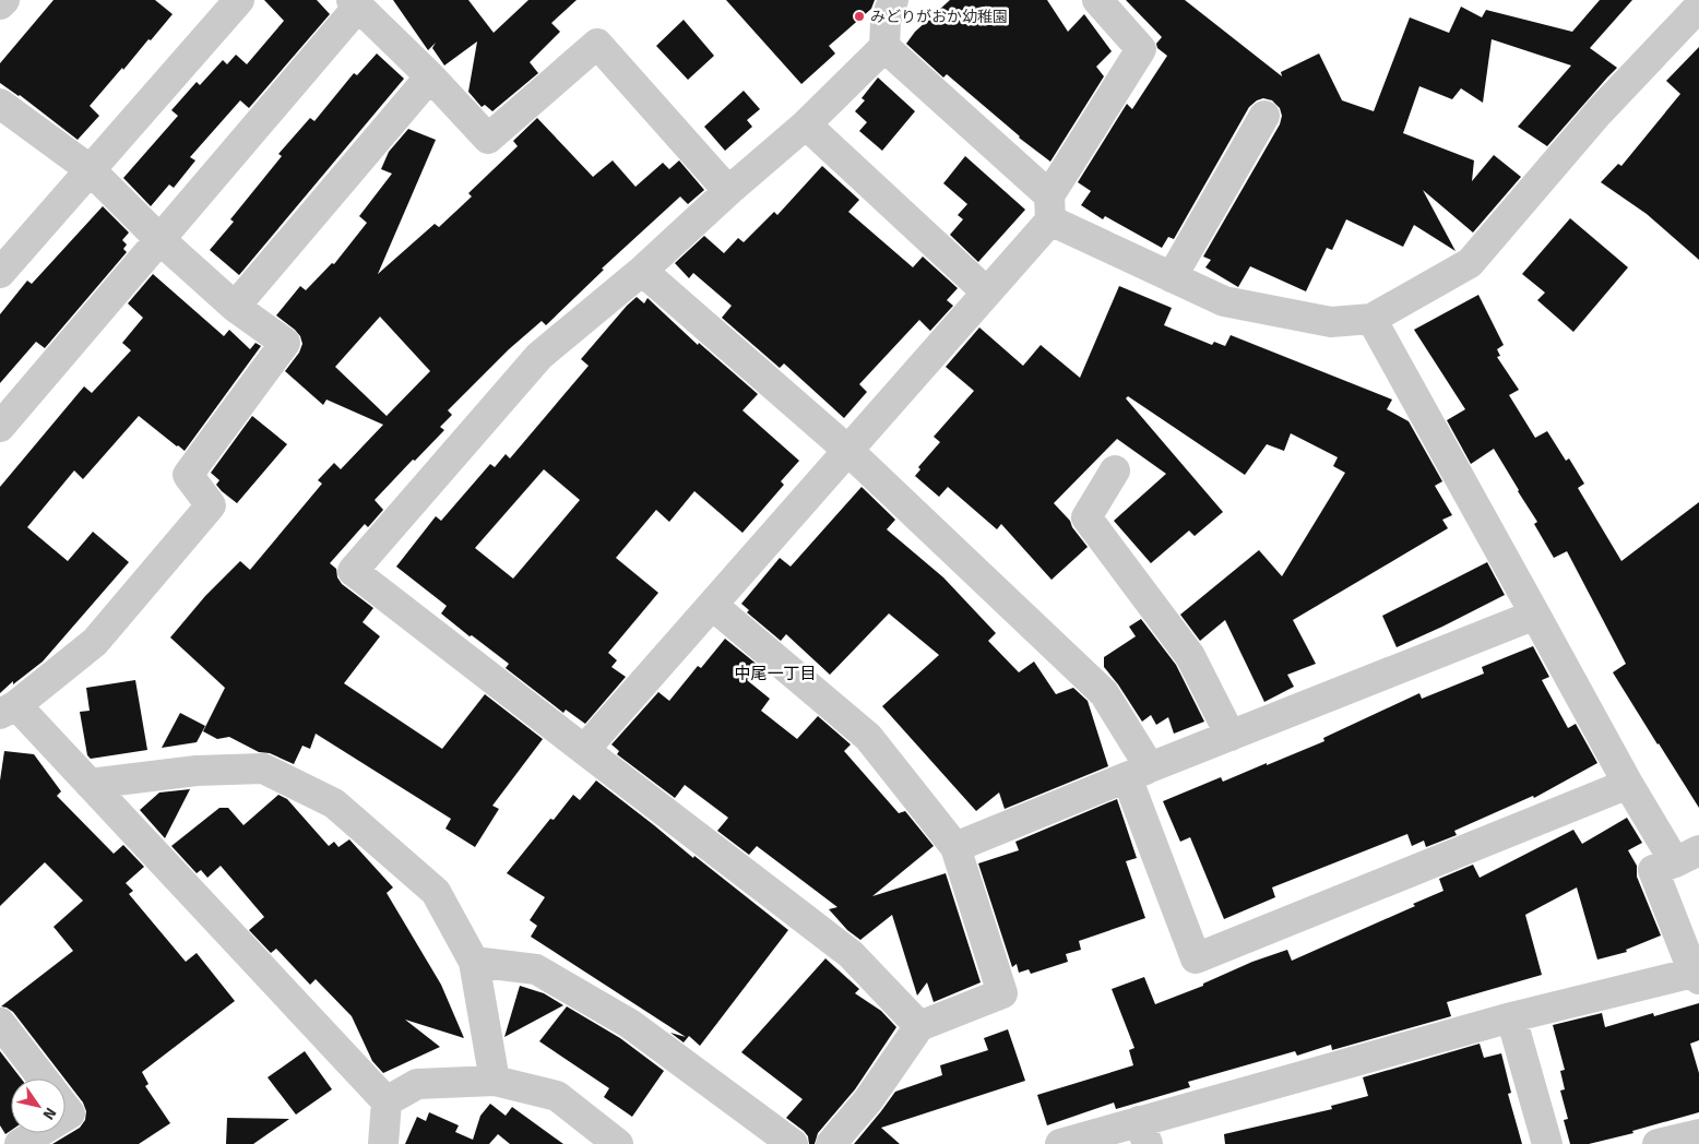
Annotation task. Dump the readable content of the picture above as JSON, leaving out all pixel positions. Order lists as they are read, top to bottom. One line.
{"districts":["中尾一丁目"],"places":["みどりがおか幼稚園"],"north":"bottom right"}
